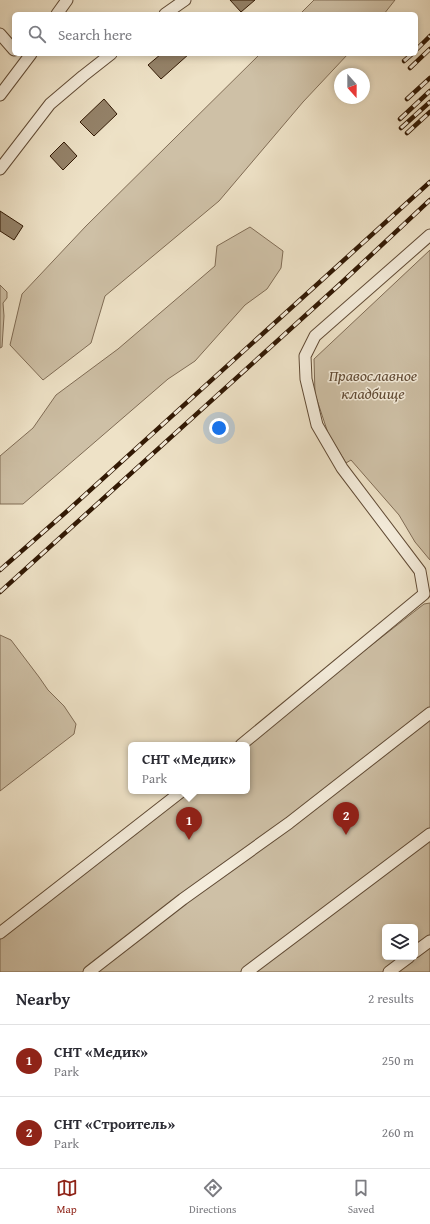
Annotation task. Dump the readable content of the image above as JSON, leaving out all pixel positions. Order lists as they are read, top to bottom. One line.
{"parks":["Православное кладбище"],"north":"bottom","page":{"search":"Search here","popup":["СНТ «Медик»","Park"],"pins":["2","1"],"heading":["Nearby","2 results"],"list":[{"mark":"1","name":"СНТ «Медик»","note":"Park","value":"250 m"},{"mark":"2","name":"СНТ «Строитель»","note":"Park","value":"260 m"}],"nav":["Map","Directions","Saved"]}}
